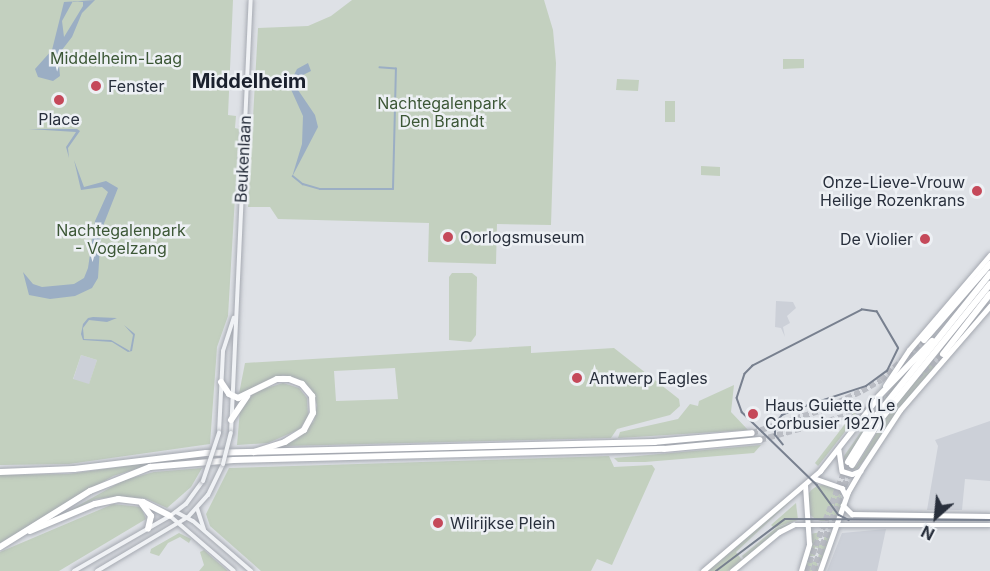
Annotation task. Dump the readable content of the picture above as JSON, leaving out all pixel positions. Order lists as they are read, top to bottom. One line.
{"streets":{"street":["Beukenlaan"]},"districts":["Middelheim"],"parks":["Middelheim-Laag","Nachtegalenpark Den Brandt","Nachtegalenpark - Vogelzang"],"places":["Fenster","Place","Onze-Lieve-Vrouw Heilige Rozenkrans","Oorlogsmuseum","De Violier","Antwerp Eagles","Haus Guiette ( Le Corbusier 1927)","Wilrijkse Plein"],"north":"bottom left"}
